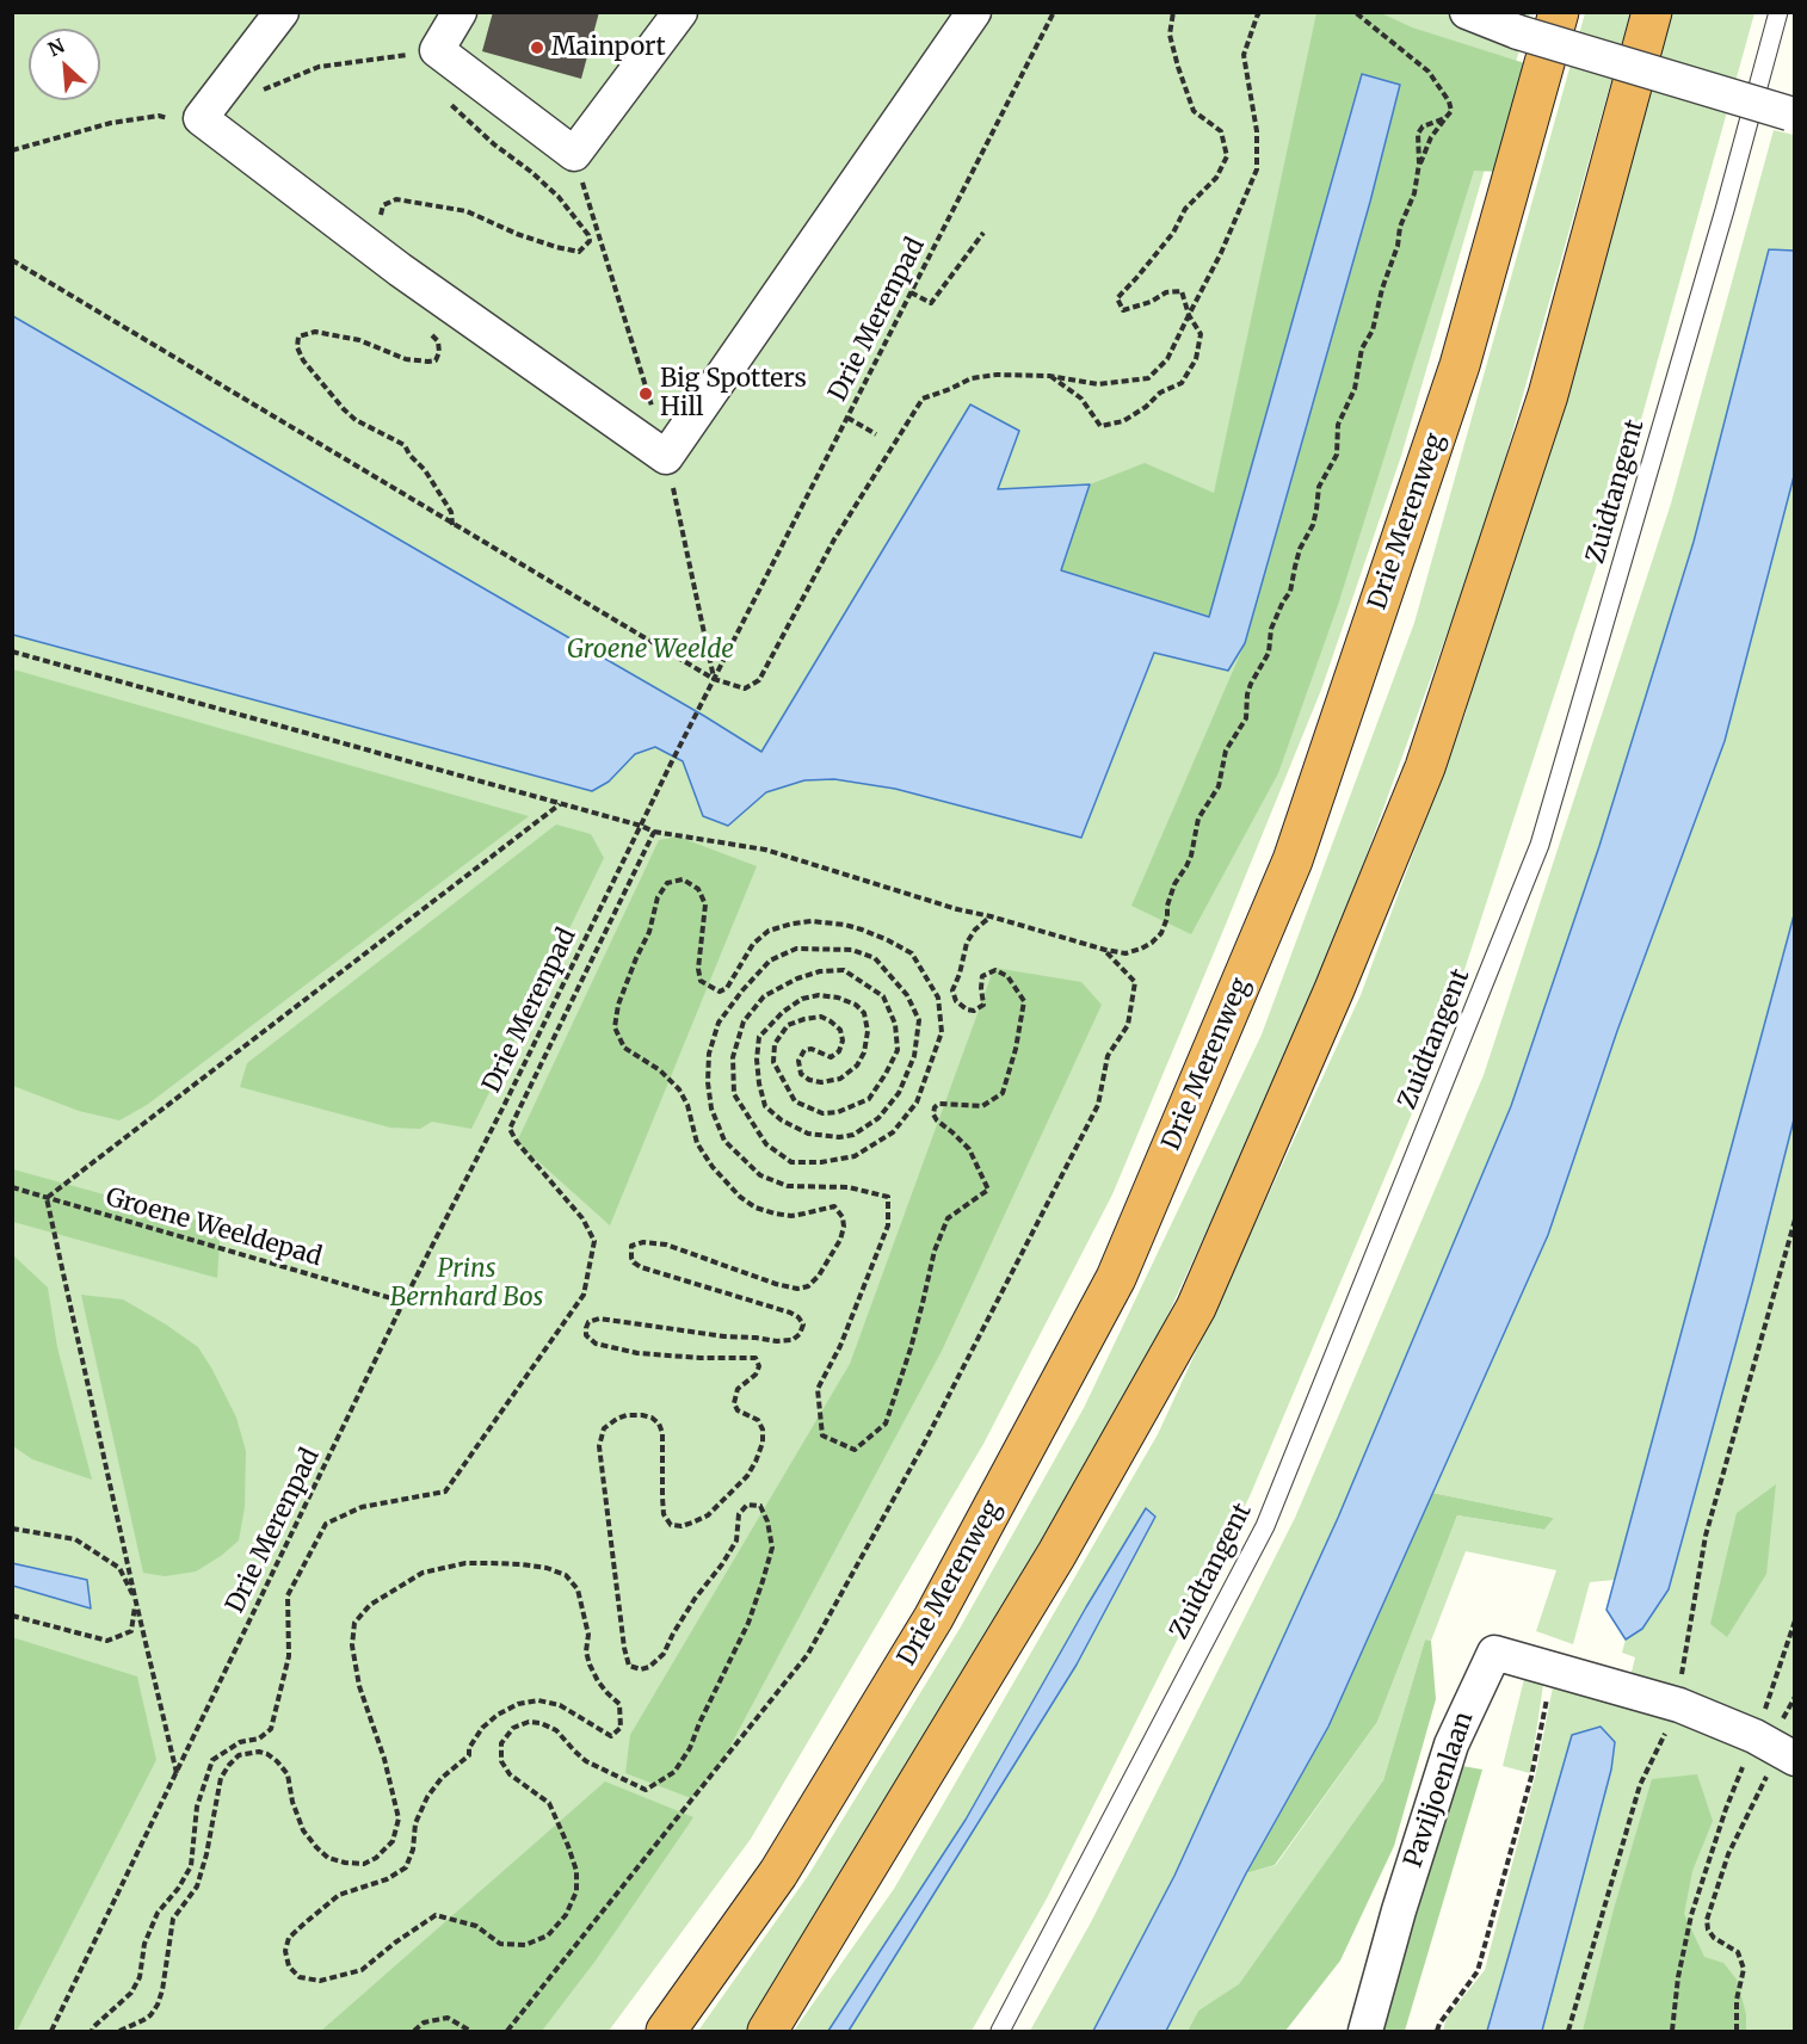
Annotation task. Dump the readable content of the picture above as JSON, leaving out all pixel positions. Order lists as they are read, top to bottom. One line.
{"streets":{"highway":["Drie Merenweg"],"street":["Paviljoenlaan"],"lane":["Zuidtangent"],"path":["Drie Merenpad","Groene Weeldepad"]},"crossings":[["Drie Merenpad","Groene Weeldepad"]],"parks":["Groene Weelde","Prins Bernhard Bos"],"places":["Mainport","Big Spotters Hill"],"north":"top left"}
